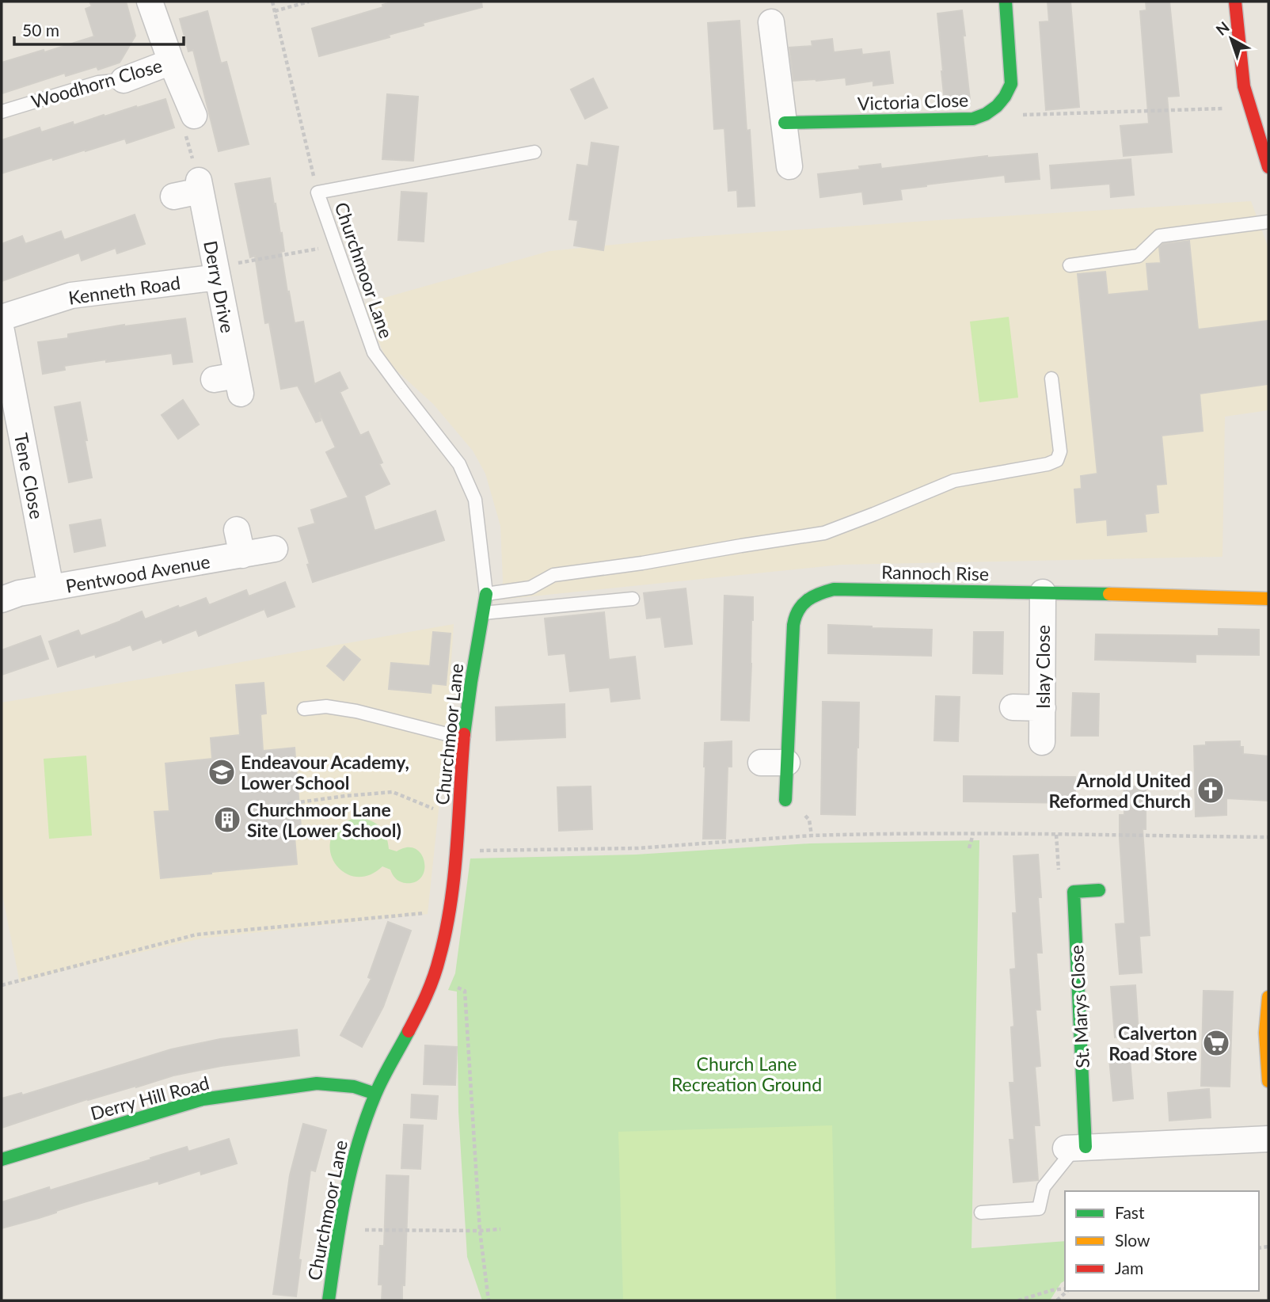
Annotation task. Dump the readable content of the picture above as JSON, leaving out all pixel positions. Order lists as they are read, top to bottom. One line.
{"streets":{"street":["Woodhorn Close","Victoria Close","Churchmoor Lane","Derry Drive","Kenneth Road","Tene Close","Rannoch Rise","Pentwood Avenue","Islay Close","St. Marys Close","Derry Hill Road"]},"crossings":[["Churchmoor Lane","Derry Hill Road"],["Derry Drive","Kenneth Road"],["Tene Close","Pentwood Avenue"],["Rannoch Rise","Islay Close"]],"parks":["Church Lane Recreation Ground"],"places":{"school or university":["Endeavour Academy, Lower School"],"church":["Arnold United Reformed Church"],"building":["Churchmoor Lane Site (Lower School)"],"supermarket":["Calverton Road Store"]},"legend":["Fast","Slow","Jam"],"scale_bar":"50 m","north":"top left"}
